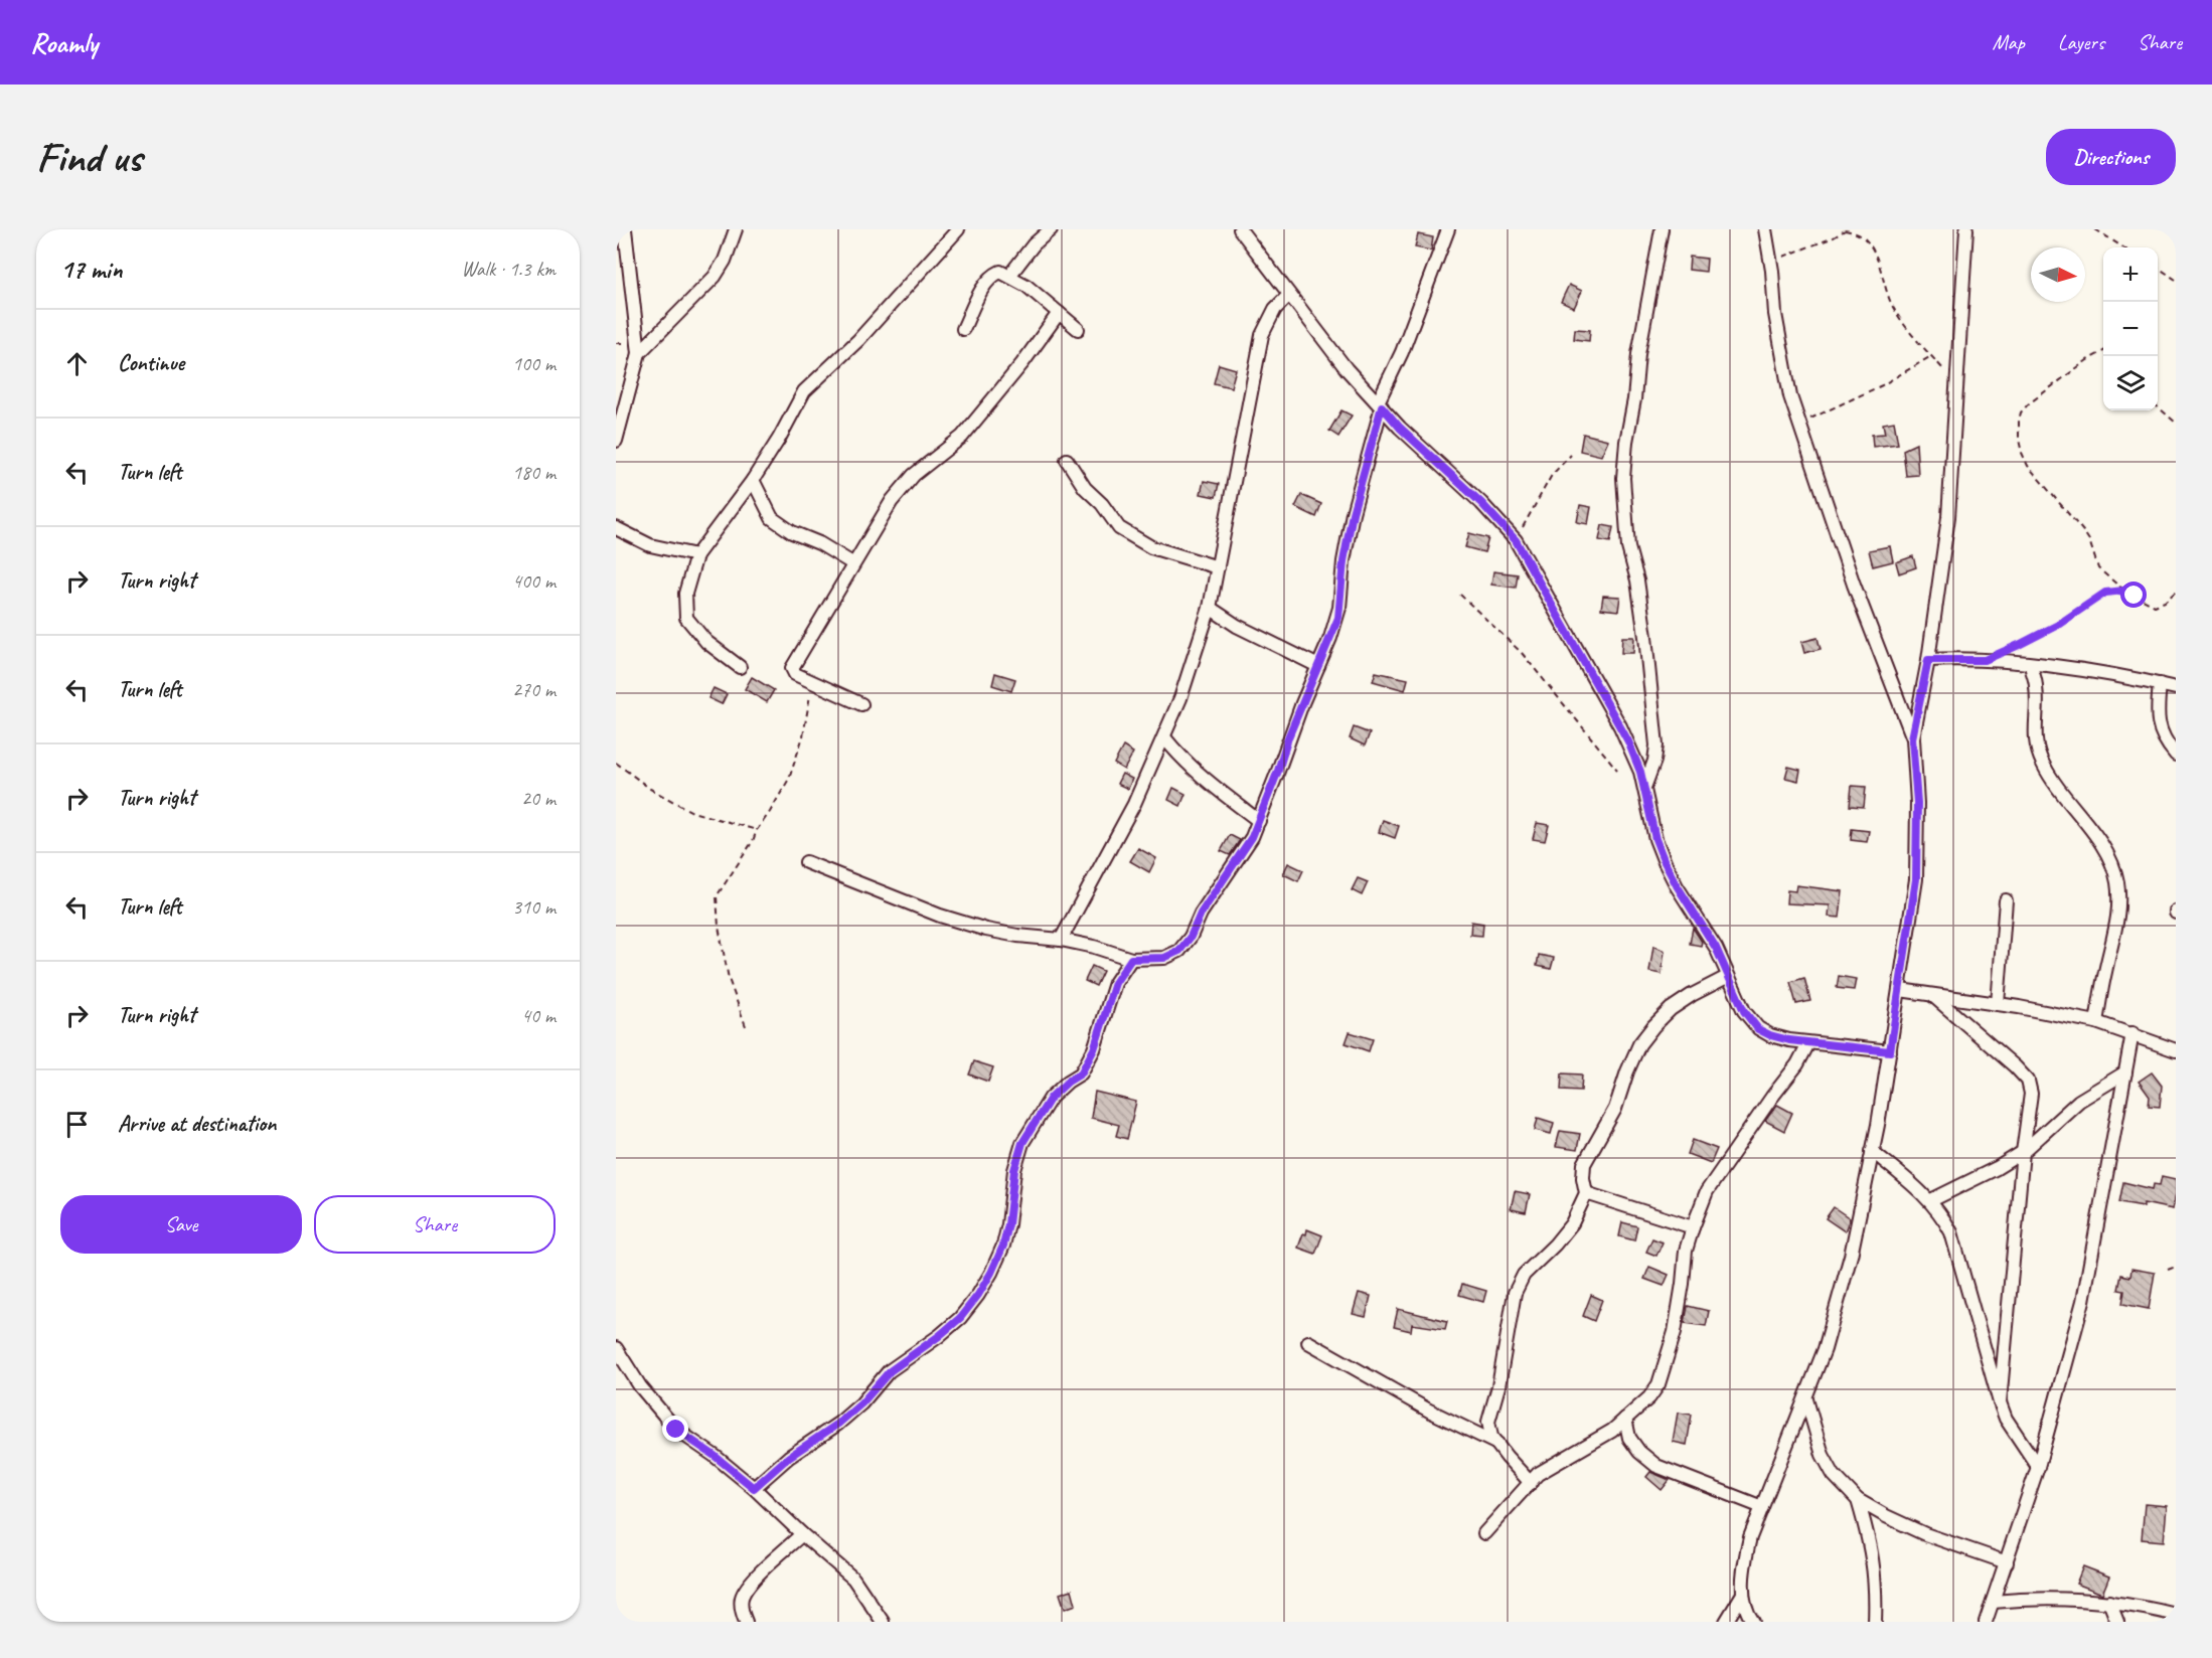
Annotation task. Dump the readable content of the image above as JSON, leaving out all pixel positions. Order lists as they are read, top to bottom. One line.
{"north":"right","page":{"header":"Roamly","nav":["Map","Layers","Share"],"buttons":["Directions",["Save","Share"]],"title":"Find us","heading":["17 min","Walk · 1.3 km"],"map_buttons":["+","−"],"list":[["Continue","100 m"],["Turn left","180 m"],["Turn right","400 m"],["Turn left","270 m"],["Turn right","20 m"],["Turn left","310 m"],["Turn right","40 m"],"Arrive at destination"]}}
